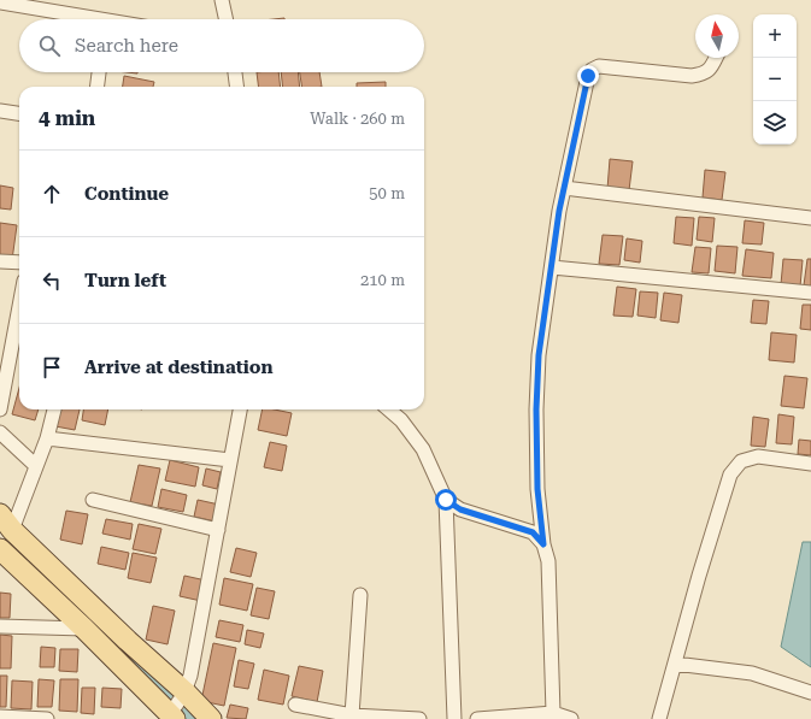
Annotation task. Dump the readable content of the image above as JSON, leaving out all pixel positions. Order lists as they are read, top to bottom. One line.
{"north":"top","page":{"map_buttons":["+","−"],"search":"Search here","heading":["4 min","Walk · 260 m"],"list":[["Continue","50 m"],["Turn left","210 m"],"Arrive at destination"]}}
